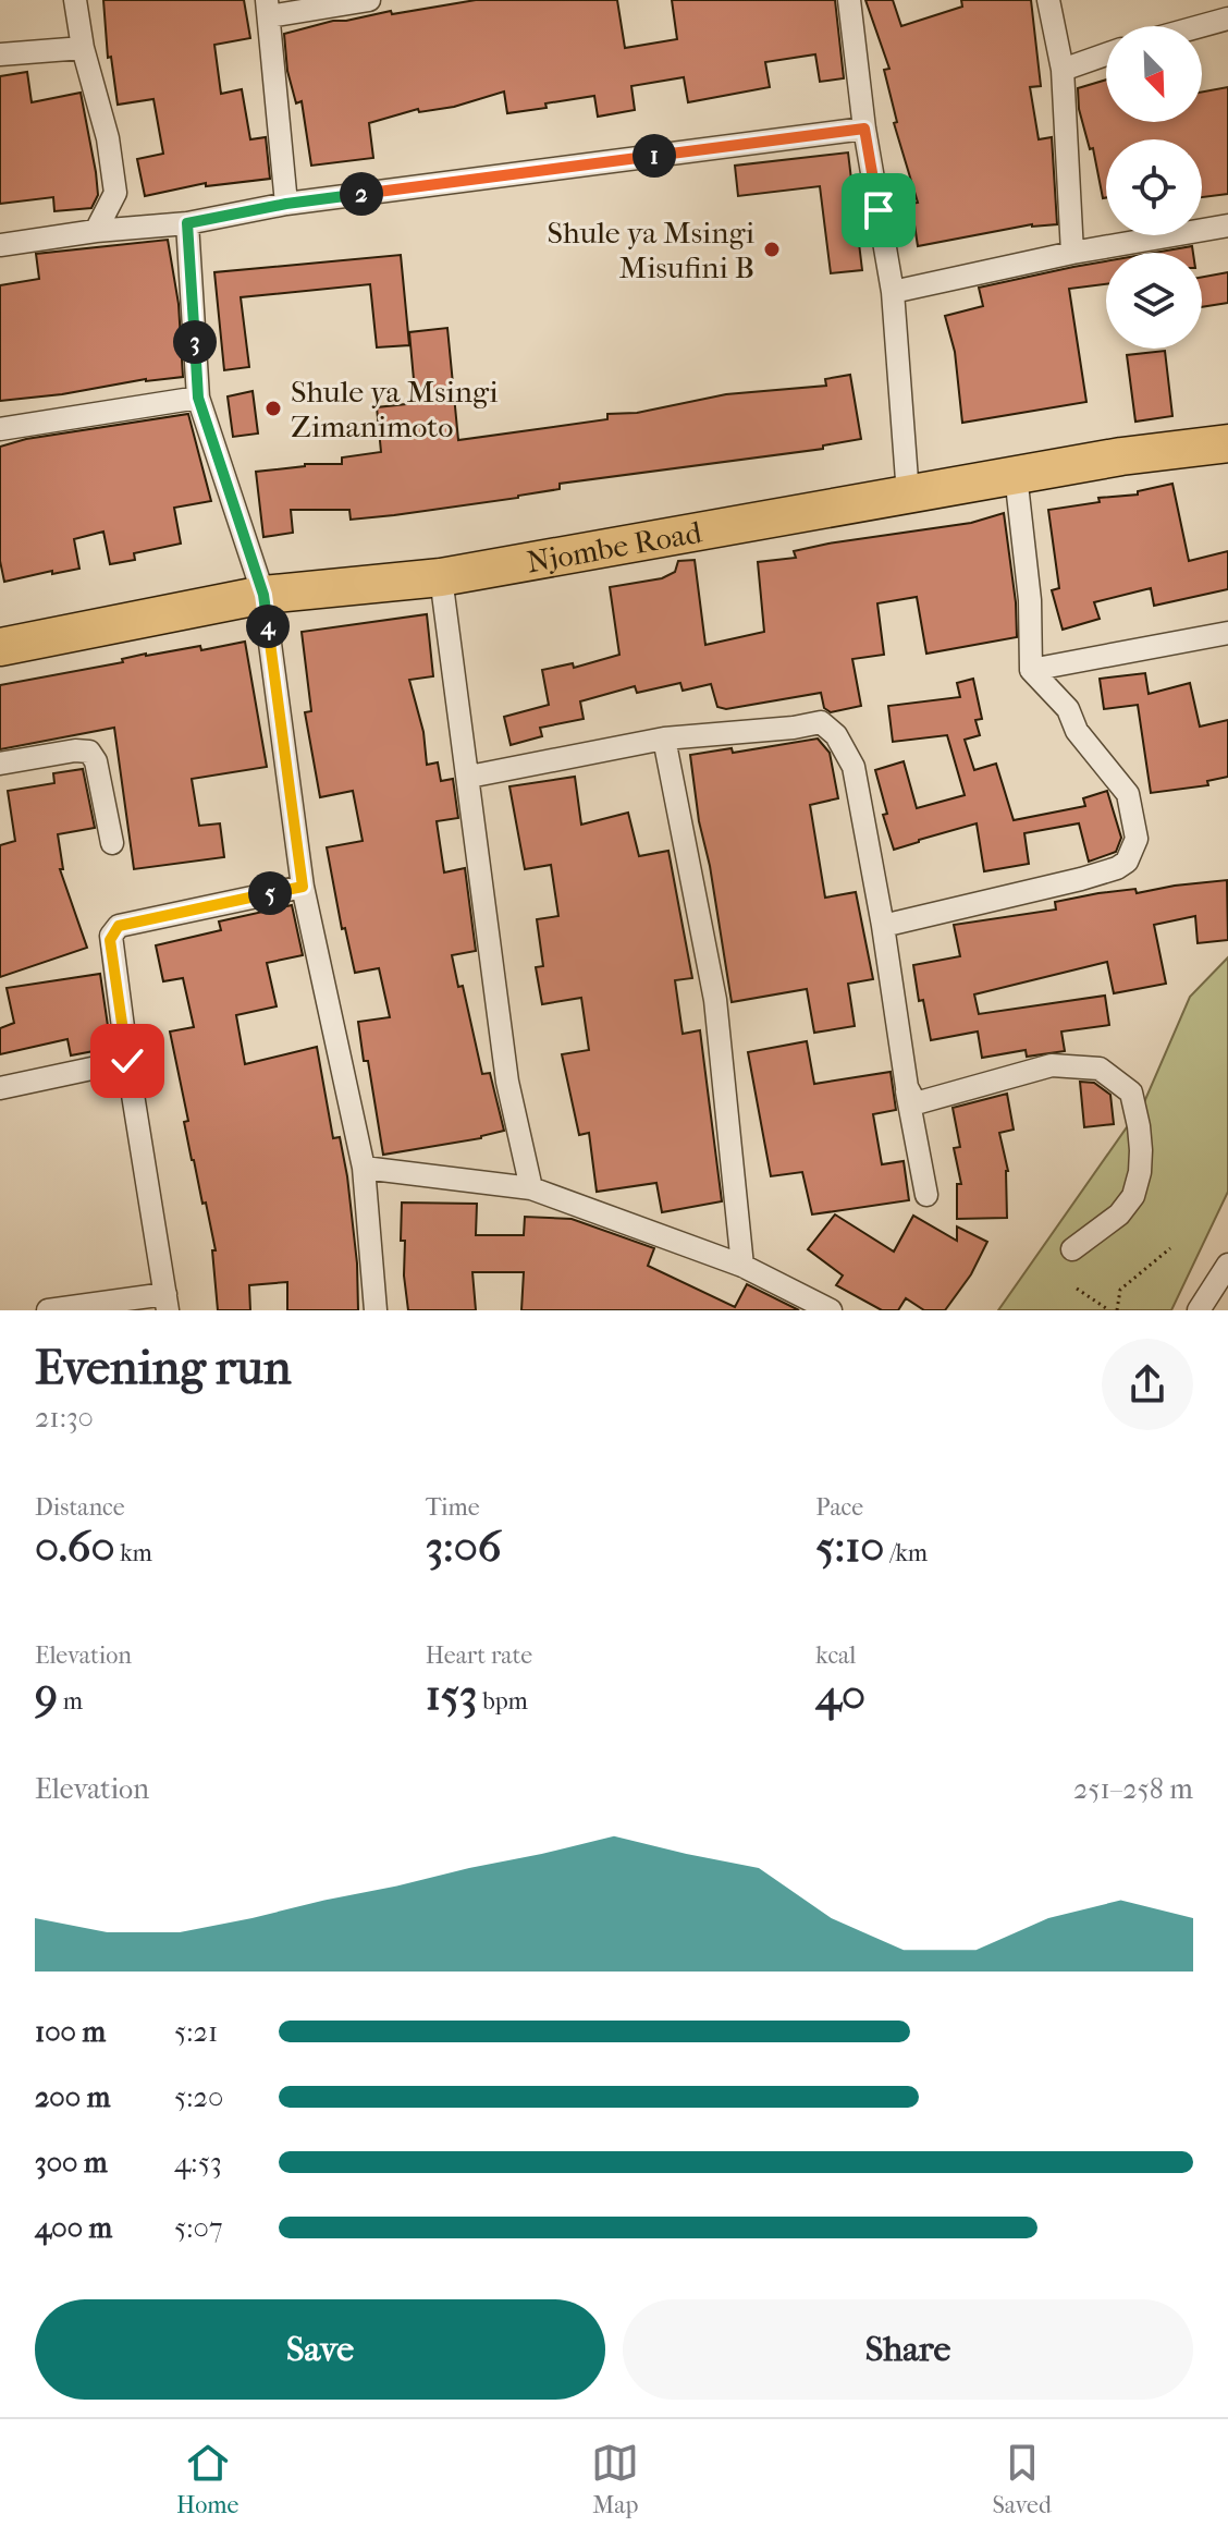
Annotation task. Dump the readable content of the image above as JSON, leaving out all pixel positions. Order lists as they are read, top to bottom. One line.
{"streets":{"highway":["Njombe Road"]},"places":["Shule ya Msingi Misufini B","Shule ya Msingi Zimanimoto"],"north":"bottom right","page":{"pins":["1","2","3","4","5"],"heading":["Evening run","21:30"],"stats":[["Distance","0.60 km"],["Time","3:06"],["Pace","5:10 /km"],["Elevation","9 m"],["Heart rate","153 bpm"],["kcal","40"]],"chart":["Elevation","251–258 m"],"list":[{"name":"100 m","note":"5:21"},{"name":"200 m","note":"5:20"},{"name":"300 m","note":"4:53"},{"name":"400 m","note":"5:07"}],"buttons":["Save","Share"],"tabs":["Home","Map","Saved"]}}
